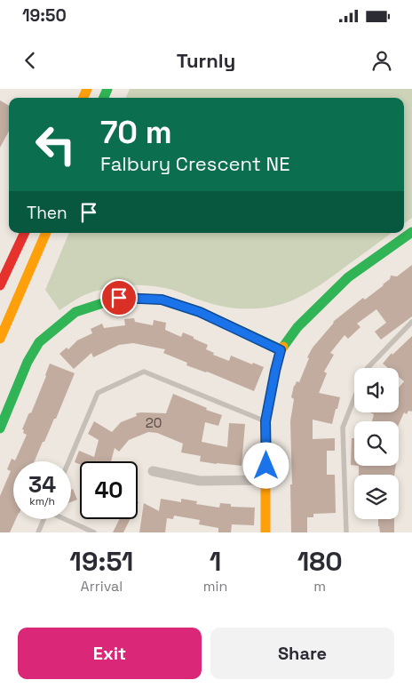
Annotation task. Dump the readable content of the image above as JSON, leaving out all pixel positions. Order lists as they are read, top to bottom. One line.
{"house_numbers":["20"],"page":{"status":"19:50","header":"Turnly","turn":["70 m","Falbury Crescent NE"],"then":"Then","speed":"34 km/h","limit":"40","eta":["19:51","Arrival","1","min","180","m"],"buttons":["Exit","Share"]}}
